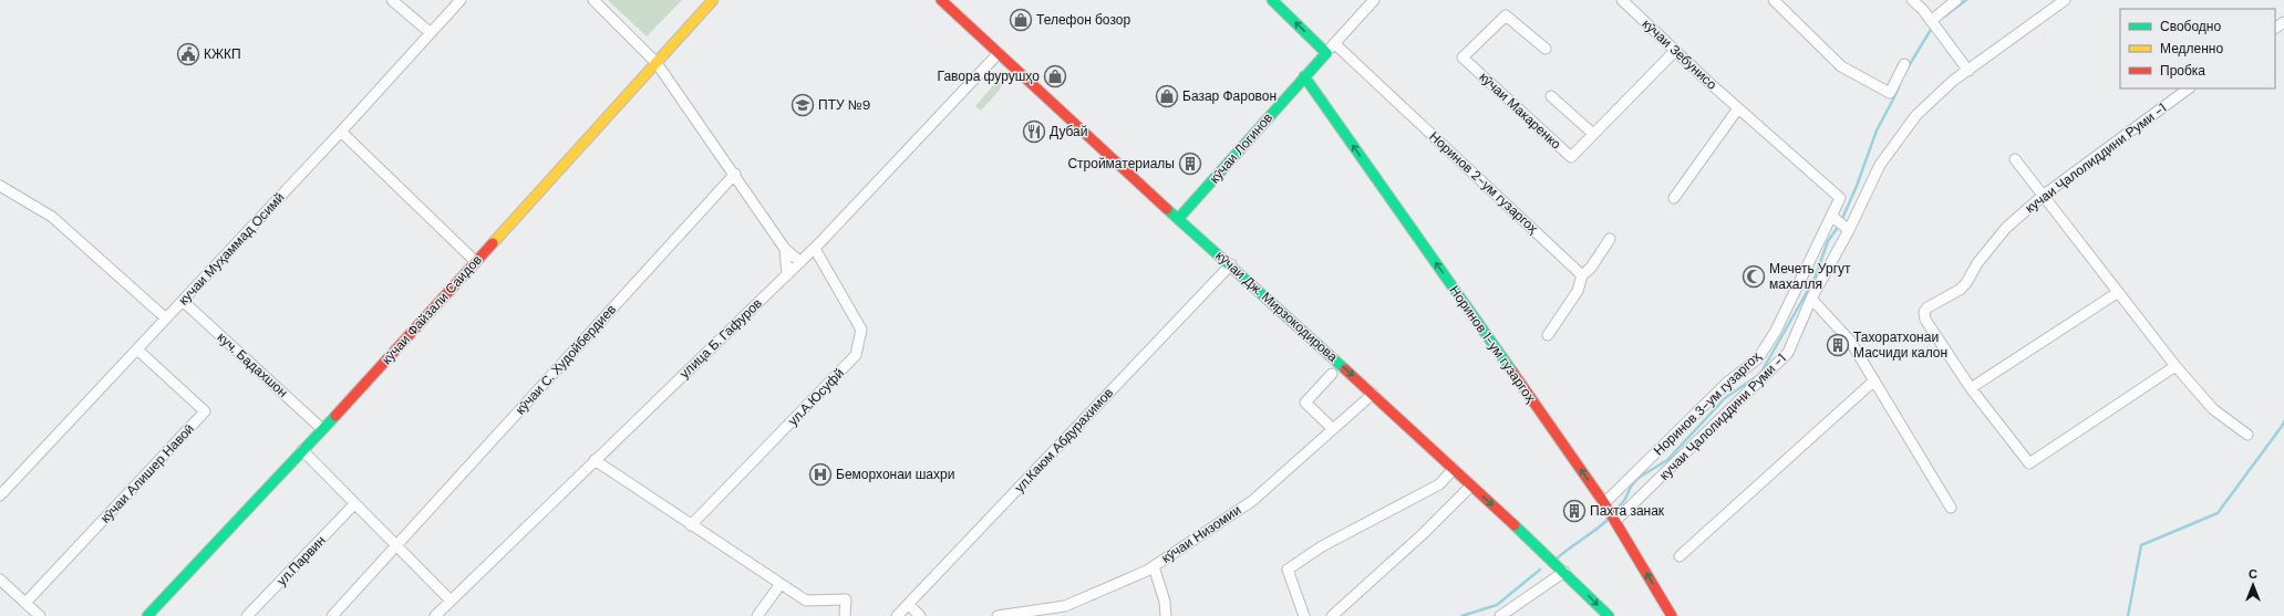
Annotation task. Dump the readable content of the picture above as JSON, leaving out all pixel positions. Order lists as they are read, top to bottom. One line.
{"streets":{"street":["кӯчаи Зебунисо","кӯчаи Макаренко","кӯчаи Логинов","кучаи Ҷалолиддини Руми -1","Норинов 2-ум гузаргоҳ","кучаи Муҳаммад Осимй","кӯчаи Дж. Мирзокодирова","кӯчаи Файзали Саидов","улица Б. Гафуров","Норинов 1-ум гузаргоҳ","кӯчаи С. Худойбердиев","куч. Бадахшон","ул.А.Юсуфй","Норинов 3-ум гузаргоҳ","ул.Каюм Абдурахимов","кӯчаи Алишер Навоӣ","кӯчаи Низомии","ул.Парвин"]},"crossings":[["кӯчаи Зебунисо","кӯчаи Макаренко"],["кӯчаи Зебунисо","Норинов 3-ум гузаргоҳ"],["кӯчаи Логинов","кӯчаи Дж. Мирзокодирова"],["кӯчаи Логинов","Норинов 1-ум гузаргоҳ"],["кучаи Ҷалолиддини Руми -1","Норинов 1-ум гузаргоҳ"],["кучаи Муҳаммад Осимй","куч. Бадахшон"],["кучаи Муҳаммад Осимй","кӯчаи Алишер Навоӣ"],["кӯчаи Дж. Мирзокодирова","улица Б. Гафуров"],["кӯчаи Дж. Мирзокодирова","ул.Каюм Абдурахимов"],["кӯчаи Дж. Мирзокодирова","кӯчаи Низомии"],["кӯчаи Файзали Саидов","куч. Бадахшон"],["улица Б. Гафуров","ул.А.Юсуфй"],["Норинов 1-ум гузаргоҳ","Норинов 3-ум гузаргоҳ"]],"one_way":["кӯчаи Дж. Мирзокодирова","Норинов 1-ум гузаргоҳ"],"places":{"shop":["Телефон бозор","Гавора фурушҳо","Базар Фаровон"],"public building":["КЖКП"],"school or university":["ПТУ №9"],"restaurant":["Дубай"],"building":["Стройматериалы","Тахоратхонаи Масчиди калон","Пахта занак"],"mosque":["Мечеть Ургут махалля"],"hospital":["Беморхонаи шахри"]},"legend":["Свободно","Медленно","Пробка"],"north":"top"}
